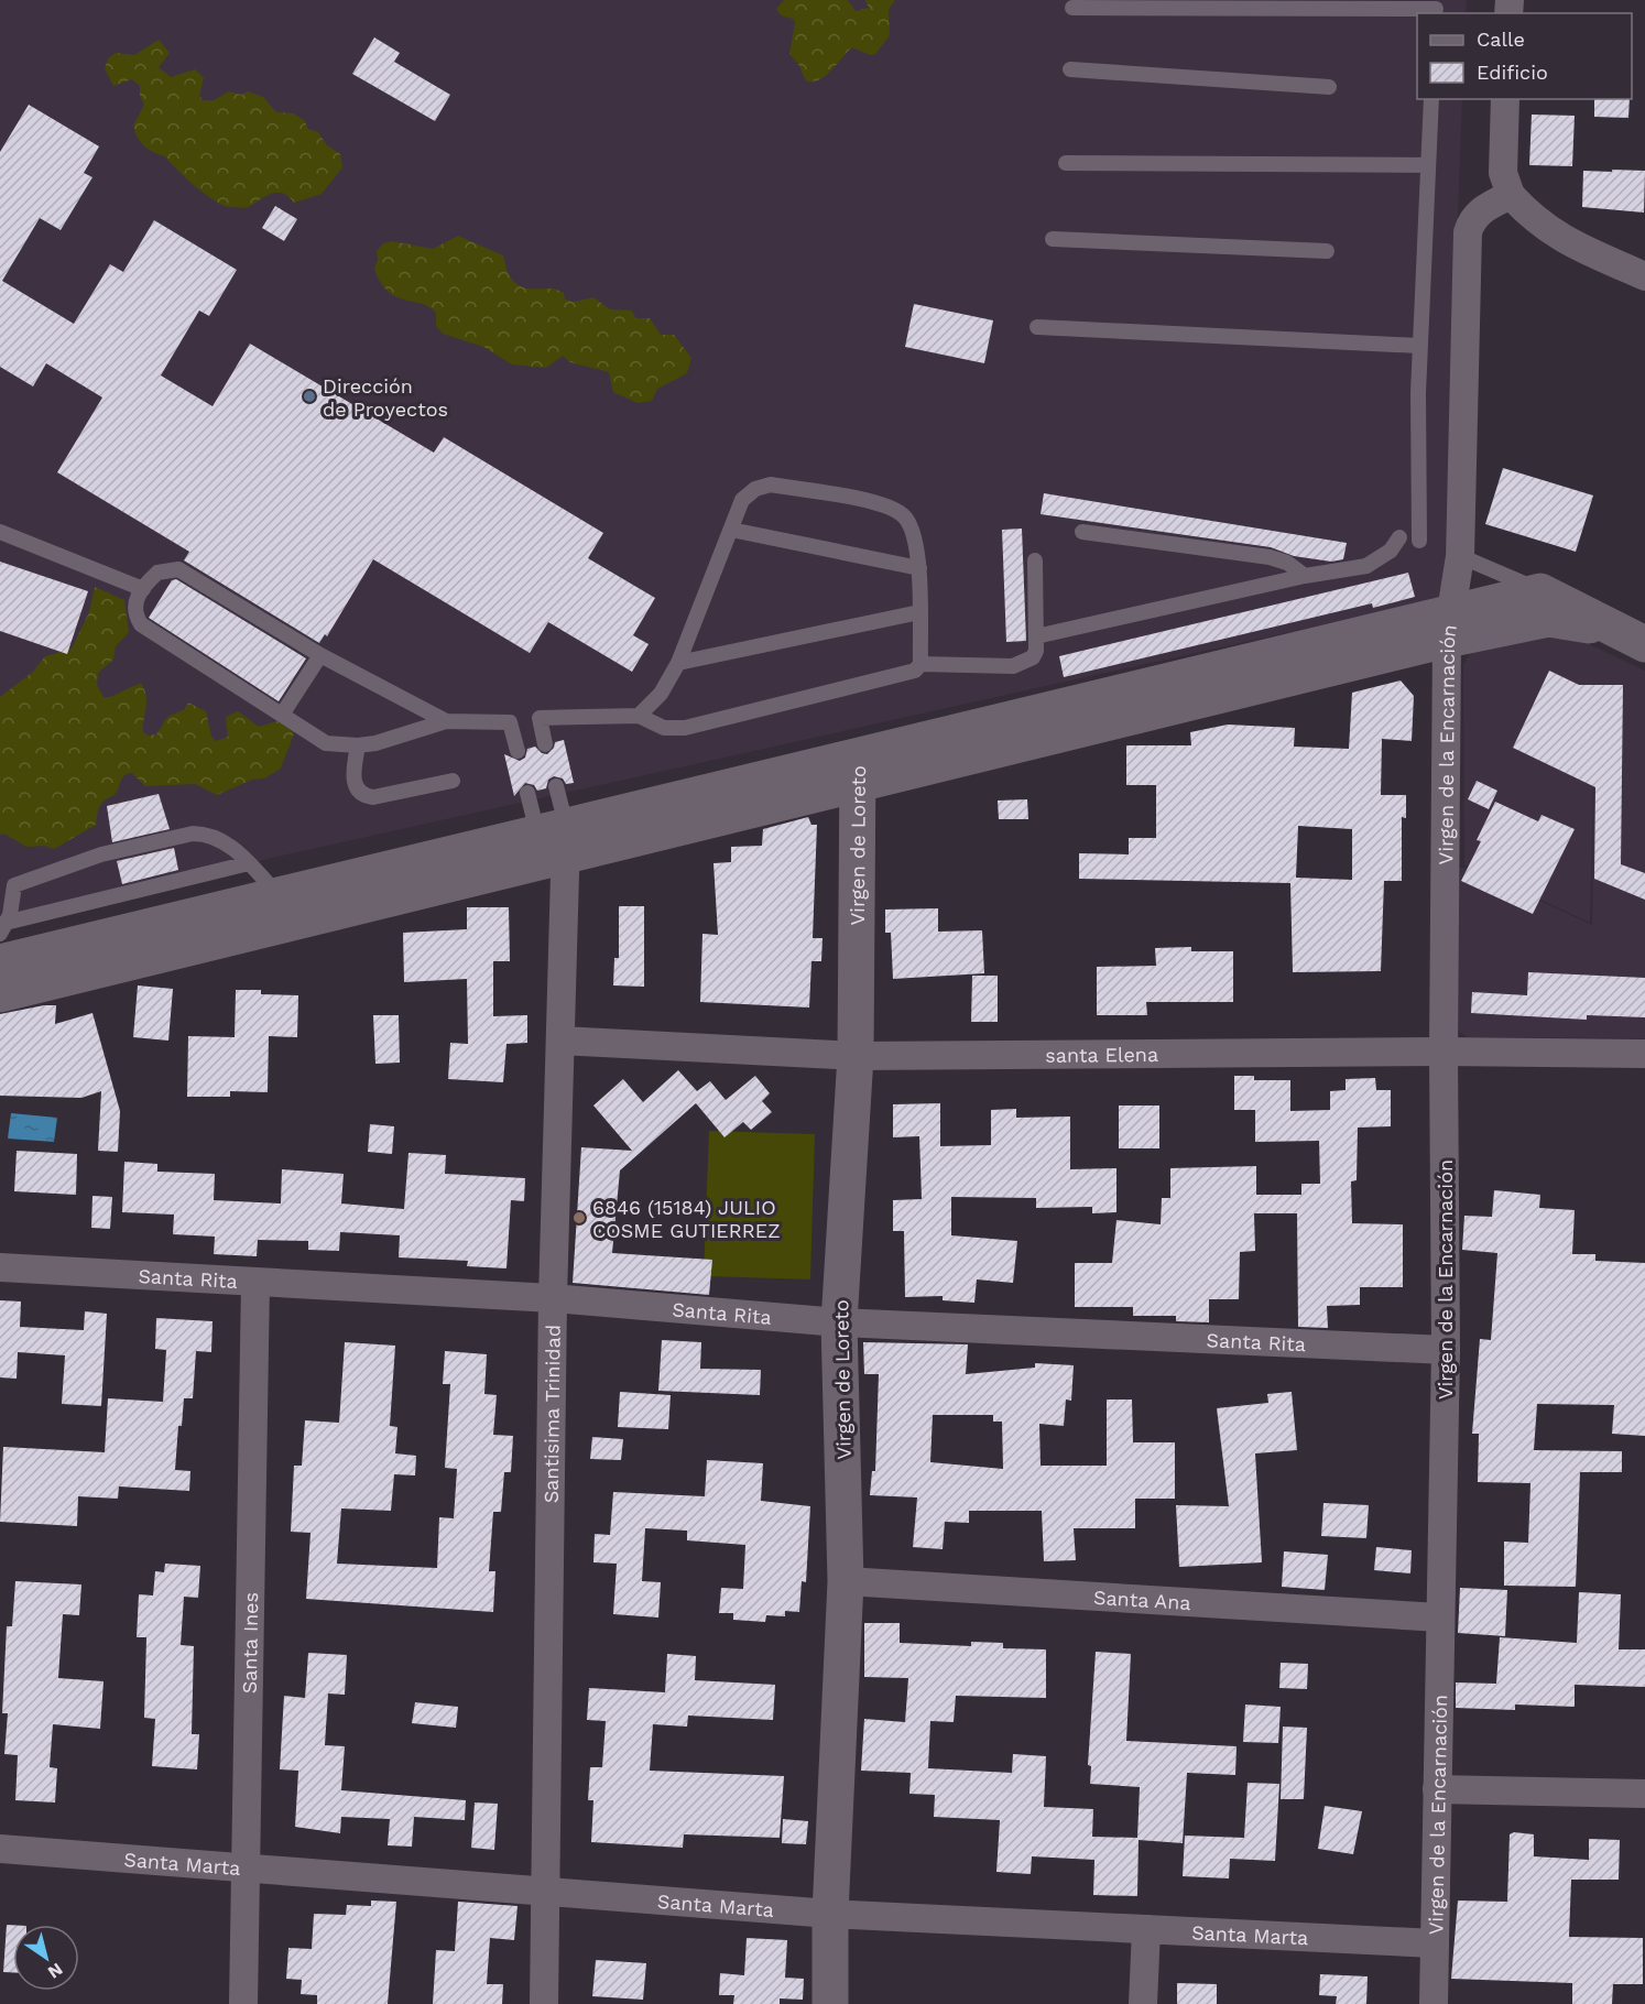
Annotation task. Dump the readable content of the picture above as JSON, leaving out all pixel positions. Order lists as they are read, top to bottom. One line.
{"streets":{"main road":["Virgen de Loreto"],"street":["Virgen de la Encarnación","santa Elena","Santa Rita","Santisima Trinidad","Santa Ana","Santa Ines","Santa Marta"]},"crossings":[["Virgen de la Encarnación","santa Elena"],["Virgen de la Encarnación","Santa Rita"],["Virgen de la Encarnación","Santa Ana"],["Virgen de la Encarnación","Santa Marta"],["Virgen de Loreto","santa Elena"],["Virgen de Loreto","Santa Rita"],["Virgen de Loreto","Santa Ana"],["Virgen de Loreto","Santa Marta"],["santa Elena","Santisima Trinidad"],["Santa Rita","Santisima Trinidad"],["Santa Rita","Santa Ines"],["Santisima Trinidad","Santa Marta"],["Santa Ines","Santa Marta"]],"places":["Dirección de Proyectos","6846 (15184) JULIO COSME GUTIERREZ"],"legend":["Calle","Edificio"],"north":"bottom right"}
